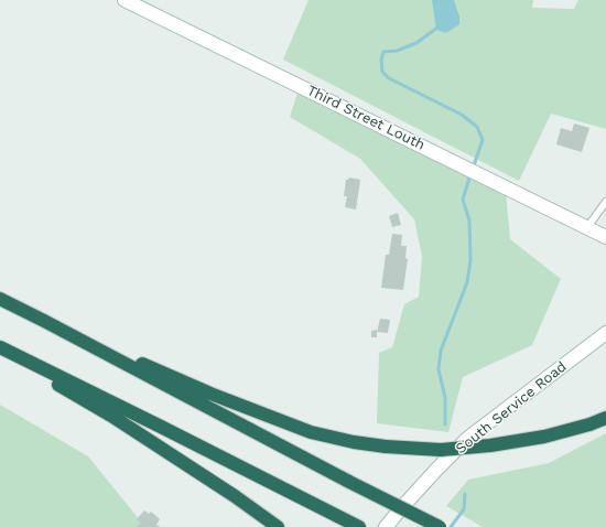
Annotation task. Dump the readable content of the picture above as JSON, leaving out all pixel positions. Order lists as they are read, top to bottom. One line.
{"streets":{"street":["Third Street Louth","South Service Road"]}}
